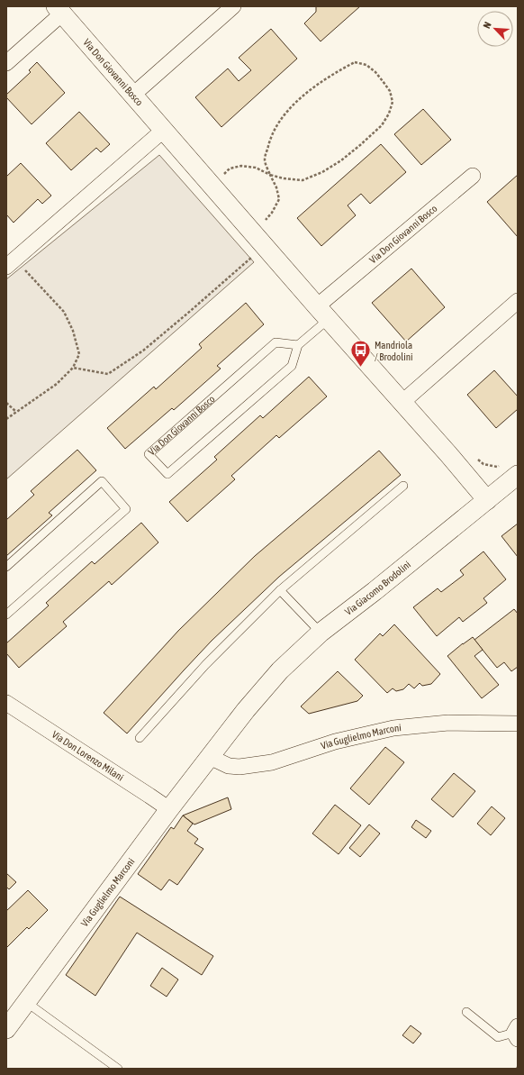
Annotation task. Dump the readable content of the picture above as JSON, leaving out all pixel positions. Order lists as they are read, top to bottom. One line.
{"streets":{"street":["Via Don Giovanni Bosco","Via Giacomo Brodolini","Via Guglielmo Marconi","Via Don Lorenzo Milani"]},"crossings":[["Via Don Giovanni Bosco","Via Giacomo Brodolini"],["Via Giacomo Brodolini","Via Guglielmo Marconi"],["Via Guglielmo Marconi","Via Don Lorenzo Milani"]],"places":{"bus stop":["Mandriola / Brodolini"]},"north":"top left"}
